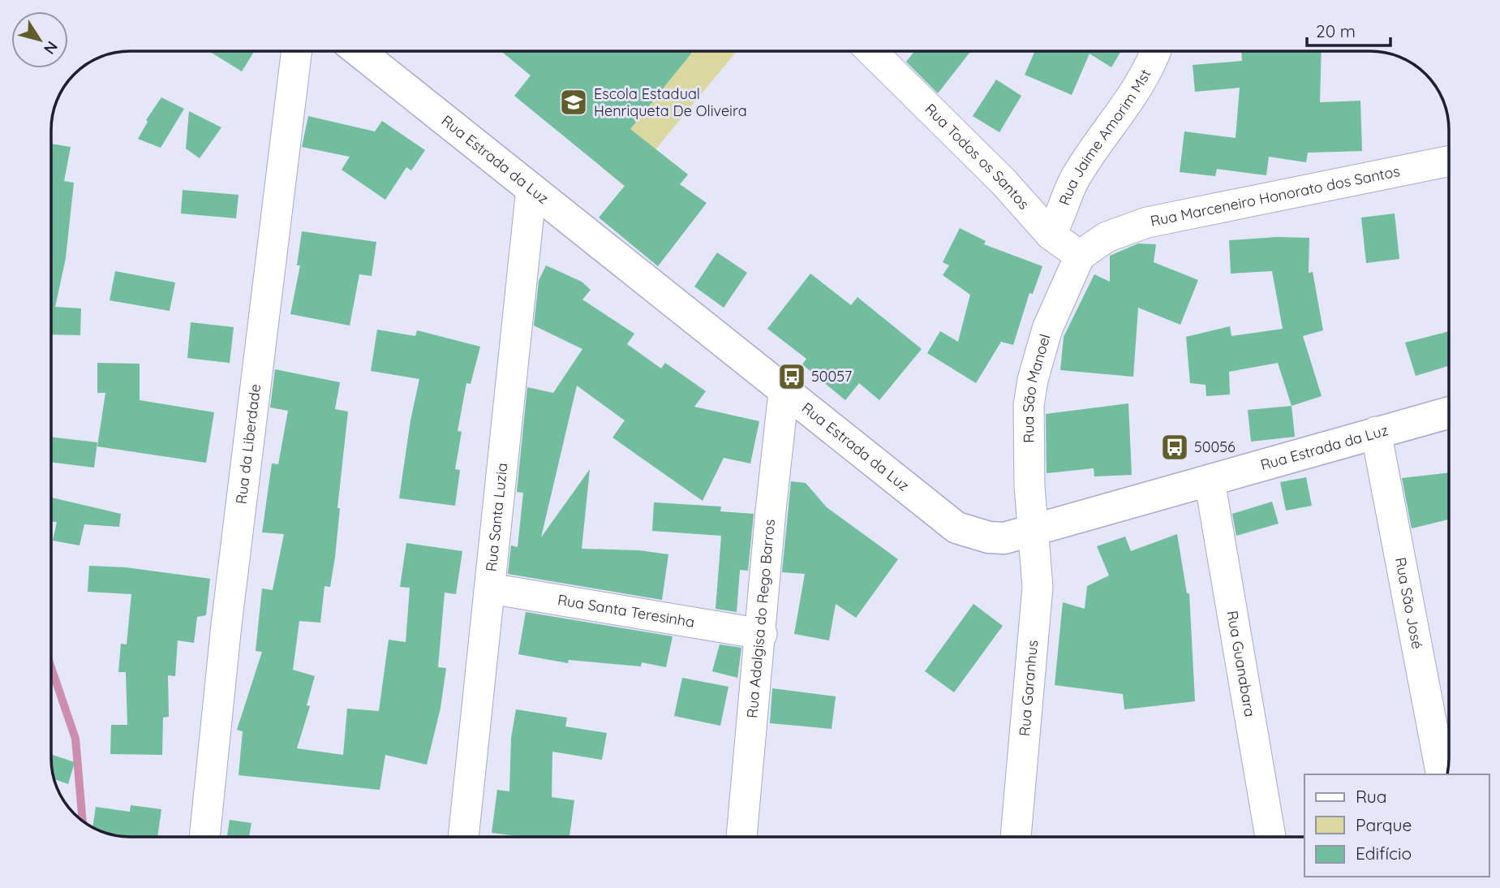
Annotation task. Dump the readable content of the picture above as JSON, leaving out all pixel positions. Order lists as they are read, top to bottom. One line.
{"streets":{"main road":["Rua Estrada da Luz"],"street":["Rua Jaime Amorim Mst","Rua Todos os Santos","Rua Marceneiro Honorato dos Santos","Rua São Manoel","Rua da Liberdade","Rua Santa Luzia","Rua São José","Rua Santa Teresinha","Rua Adalgisa do Rego Barros","Rua Guanabara","Rua Garanhus"]},"crossings":[["Rua Jaime Amorim Mst","Rua Todos os Santos"],["Rua Todos os Santos","Rua Marceneiro Honorato dos Santos"],["Rua Todos os Santos","Rua São Manoel"],["Rua Estrada da Luz","Rua São Manoel"],["Rua Estrada da Luz","Rua Santa Luzia"],["Rua Estrada da Luz","Rua São José"],["Rua Estrada da Luz","Rua Adalgisa do Rego Barros"],["Rua Estrada da Luz","Rua Guanabara"],["Rua Estrada da Luz","Rua Garanhus"],["Rua Marceneiro Honorato dos Santos","Rua São Manoel"],["Rua São Manoel","Rua Garanhus"],["Rua Santa Luzia","Rua Santa Teresinha"],["Rua Santa Teresinha","Rua Adalgisa do Rego Barros"]],"places":{"school or university":["Escola Estadual Henriqueta De Oliveira"],"bus stop":["50057","50056"]},"legend":["Rua","Parque","Edifício"],"scale_bar":"20 m","north":"bottom right"}
